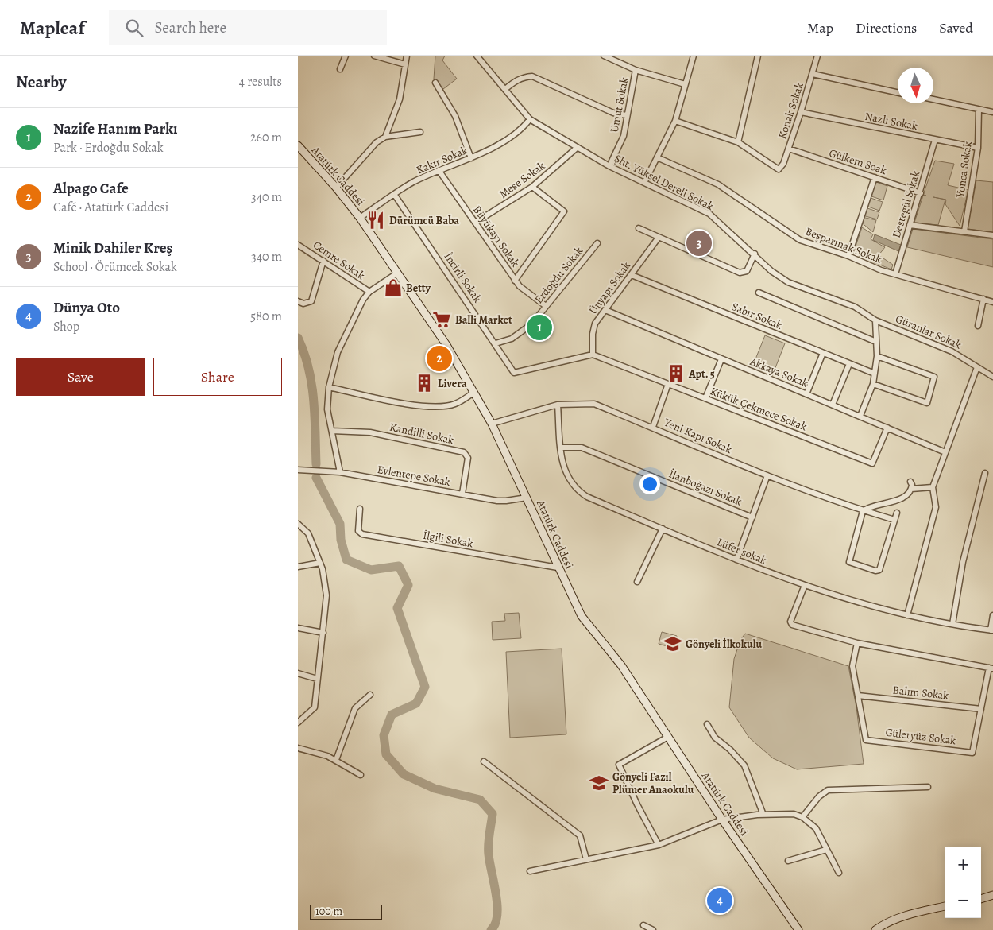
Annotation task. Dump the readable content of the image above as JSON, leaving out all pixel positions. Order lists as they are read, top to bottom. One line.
{"streets":{"main road":["Atatürk Caddesi"],"street":["Umut Sokak","Konak Sokak","Nazlı Sokak","Kakır Sokak","Gülkem Soak","Yonca Sokak","Mese Sokak","Şht. Yüksel Dereli Sokak","Destegül Sokak","Büyükayı Sokak","Beşparmak Sokak","Cemre Sokak","Erdoğdu Sokak","İncirli Sokak","Ünyapı Sokak","Sabır Sokak","Güranlar Sokak","Akkaya Sokak","Kükük Çekmece Sokak","Kandilli Sokak","Yeni Kapı Sokak","Evlentepe Sokak","İlanboğazı Sokak","İlgili Sokak","Lüfer sokak","Balım Sokak","Güleryüz Sokak"]},"crossings":[["Umut Sokak","Şht. Yüksel Dereli Sokak"],["Konak Sokak","Nazlı Sokak"],["Konak Sokak","Gülkem Soak"],["Nazlı Sokak","Yonca Sokak"],["Nazlı Sokak","Destegül Sokak"],["Kakır Sokak","Atatürk Caddesi"],["Kakır Sokak","Şht. Yüksel Dereli Sokak"],["Kakır Sokak","Büyükayı Sokak"],["Kakır Sokak","İncirli Sokak"],["Gülkem Soak","Destegül Sokak"],["Atatürk Caddesi","Yeni Kapı Sokak"],["Atatürk Caddesi","Evlentepe Sokak"],["Atatürk Caddesi","İlgili Sokak"],["Mese Sokak","Şht. Yüksel Dereli Sokak"],["Mese Sokak","Büyükayı Sokak"],["Şht. Yüksel Dereli Sokak","Güranlar Sokak"],["Destegül Sokak","Beşparmak Sokak"],["Büyükayı Sokak","Erdoğdu Sokak"],["Erdoğdu Sokak","İncirli Sokak"],["İncirli Sokak","Ünyapı Sokak"],["İncirli Sokak","Kükük Çekmece Sokak"],["Ünyapı Sokak","Sabır Sokak"],["Ünyapı Sokak","Akkaya Sokak"],["Ünyapı Sokak","Kükük Çekmece Sokak"],["Akkaya Sokak","Kükük Çekmece Sokak"],["Kandilli Sokak","Evlentepe Sokak"],["Yeni Kapı Sokak","Lüfer sokak"],["İlanboğazı Sokak","Lüfer sokak"],["Balım Sokak","Güleryüz Sokak"]],"places":{"restaurant":["Dürümcü Baba"],"shop":["Betty"],"supermarket":["Balli Market"],"building":["Apt. 5","Livera"],"school or university":["Gönyeli İlkokulu","Gönyeli Fazıl Plümer Anaokulu"]},"scale_bar":"100 m","north":"bottom","page":{"header":"Mapleaf","search":"Search here","nav":["Map","Directions","Saved"],"heading":["Nearby","4 results"],"list":[{"mark":"1","name":"Nazife Hanım Parkı","note":"Park · Erdoğdu Sokak","value":"260 m"},{"mark":"2","name":"Alpago Cafe","note":"Café · Atatürk Caddesi","value":"340 m"},{"mark":"3","name":"Minik Dahiler Kreş","note":"School · Örümcek Sokak","value":"340 m"},{"mark":"4","name":"Dünya Oto","note":"Shop","value":"580 m"}],"pins":["3","1","2","4"],"buttons":["Save","Share"],"map_buttons":["+","−"],"scale":"100 m"}}
